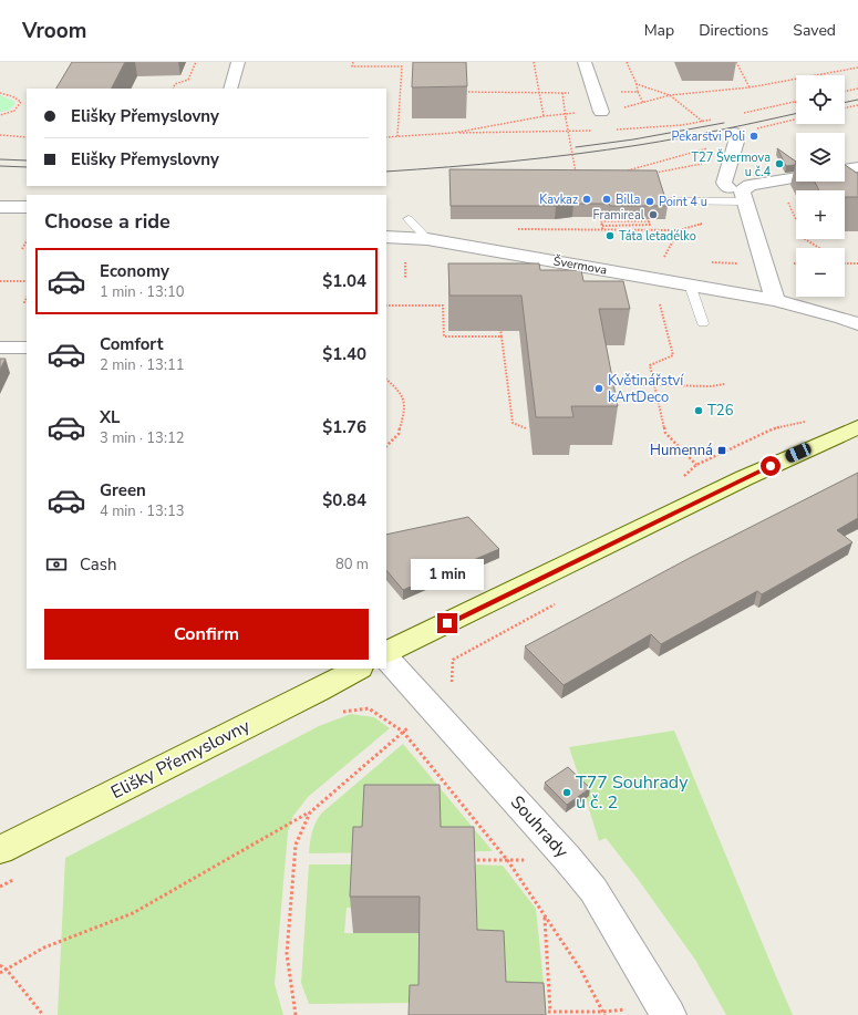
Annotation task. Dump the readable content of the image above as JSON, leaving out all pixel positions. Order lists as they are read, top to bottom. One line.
{"streets":{"street":["Švermova","Elišky Přemyslovny","Souhrady"]},"places":{"other":["Pekarstvi Poli","T27 Švermova u č.4","Kavkaz","Billa","Point 4 u","Framireal","Táta letadélko","Květinářství kArtDeco","T26","T77 Souhrady u č. 2"],"transit":["Humenná"]},"page":{"header":"Vroom","nav":["Map","Directions","Saved"],"map_buttons":["+","−"],"banner":["Elišky Přemyslovny","Elišky Přemyslovny"],"heading":"Choose a ride","list":[{"name":"Economy","note":"1 min · 13:10","value":"$1.04"},{"name":"Comfort","note":"2 min · 13:11","value":"$1.40"},{"name":"XL","note":"3 min · 13:12","value":"$1.76"},{"name":"Green","note":"4 min · 13:13","value":"$0.84"}],"pay":["Cash","80 m"],"bubble":"1 min","buttons":"Confirm"}}
